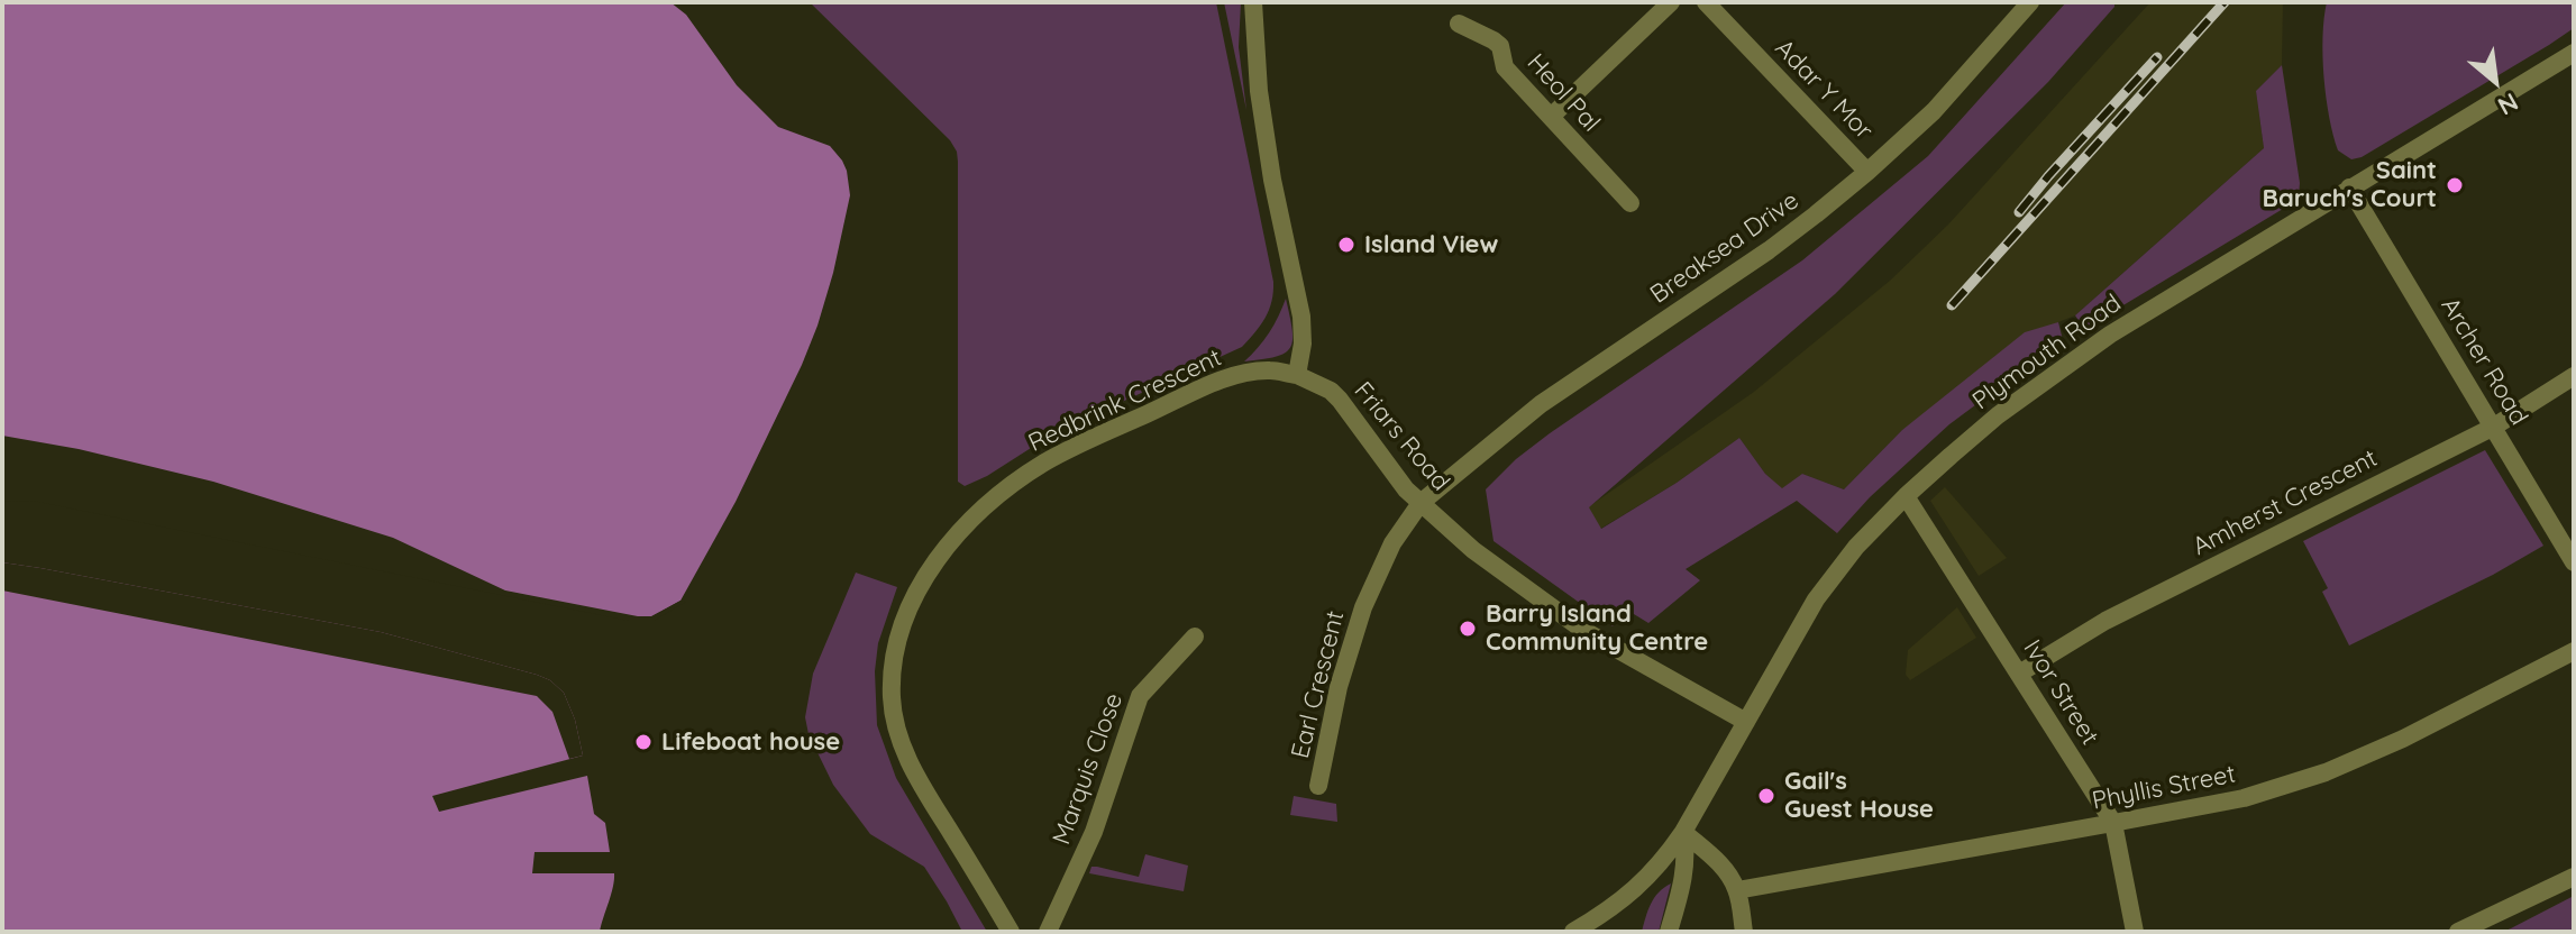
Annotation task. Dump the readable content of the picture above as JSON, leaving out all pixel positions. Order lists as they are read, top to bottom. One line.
{"streets":{"street":["Adar Y Mor","Heol Pal","Breaksea Drive","Plymouth Road","Archer Road","Redbrink Crescent","Friars Road","Amherst Crescent","Earl Crescent","Ivor Street","Marquis Close","Phyllis Street"]},"crossings":[["Adar Y Mor","Breaksea Drive"],["Breaksea Drive","Friars Road"],["Breaksea Drive","Earl Crescent"],["Plymouth Road","Archer Road"],["Plymouth Road","Friars Road"],["Plymouth Road","Ivor Street"],["Archer Road","Amherst Crescent"],["Redbrink Crescent","Friars Road"],["Friars Road","Earl Crescent"],["Amherst Crescent","Ivor Street"],["Ivor Street","Phyllis Street"]],"places":["Saint Baruch's Court","Island View","Barry Island Community Centre","Lifeboat house","Gail's Guest House"],"north":"bottom right"}
